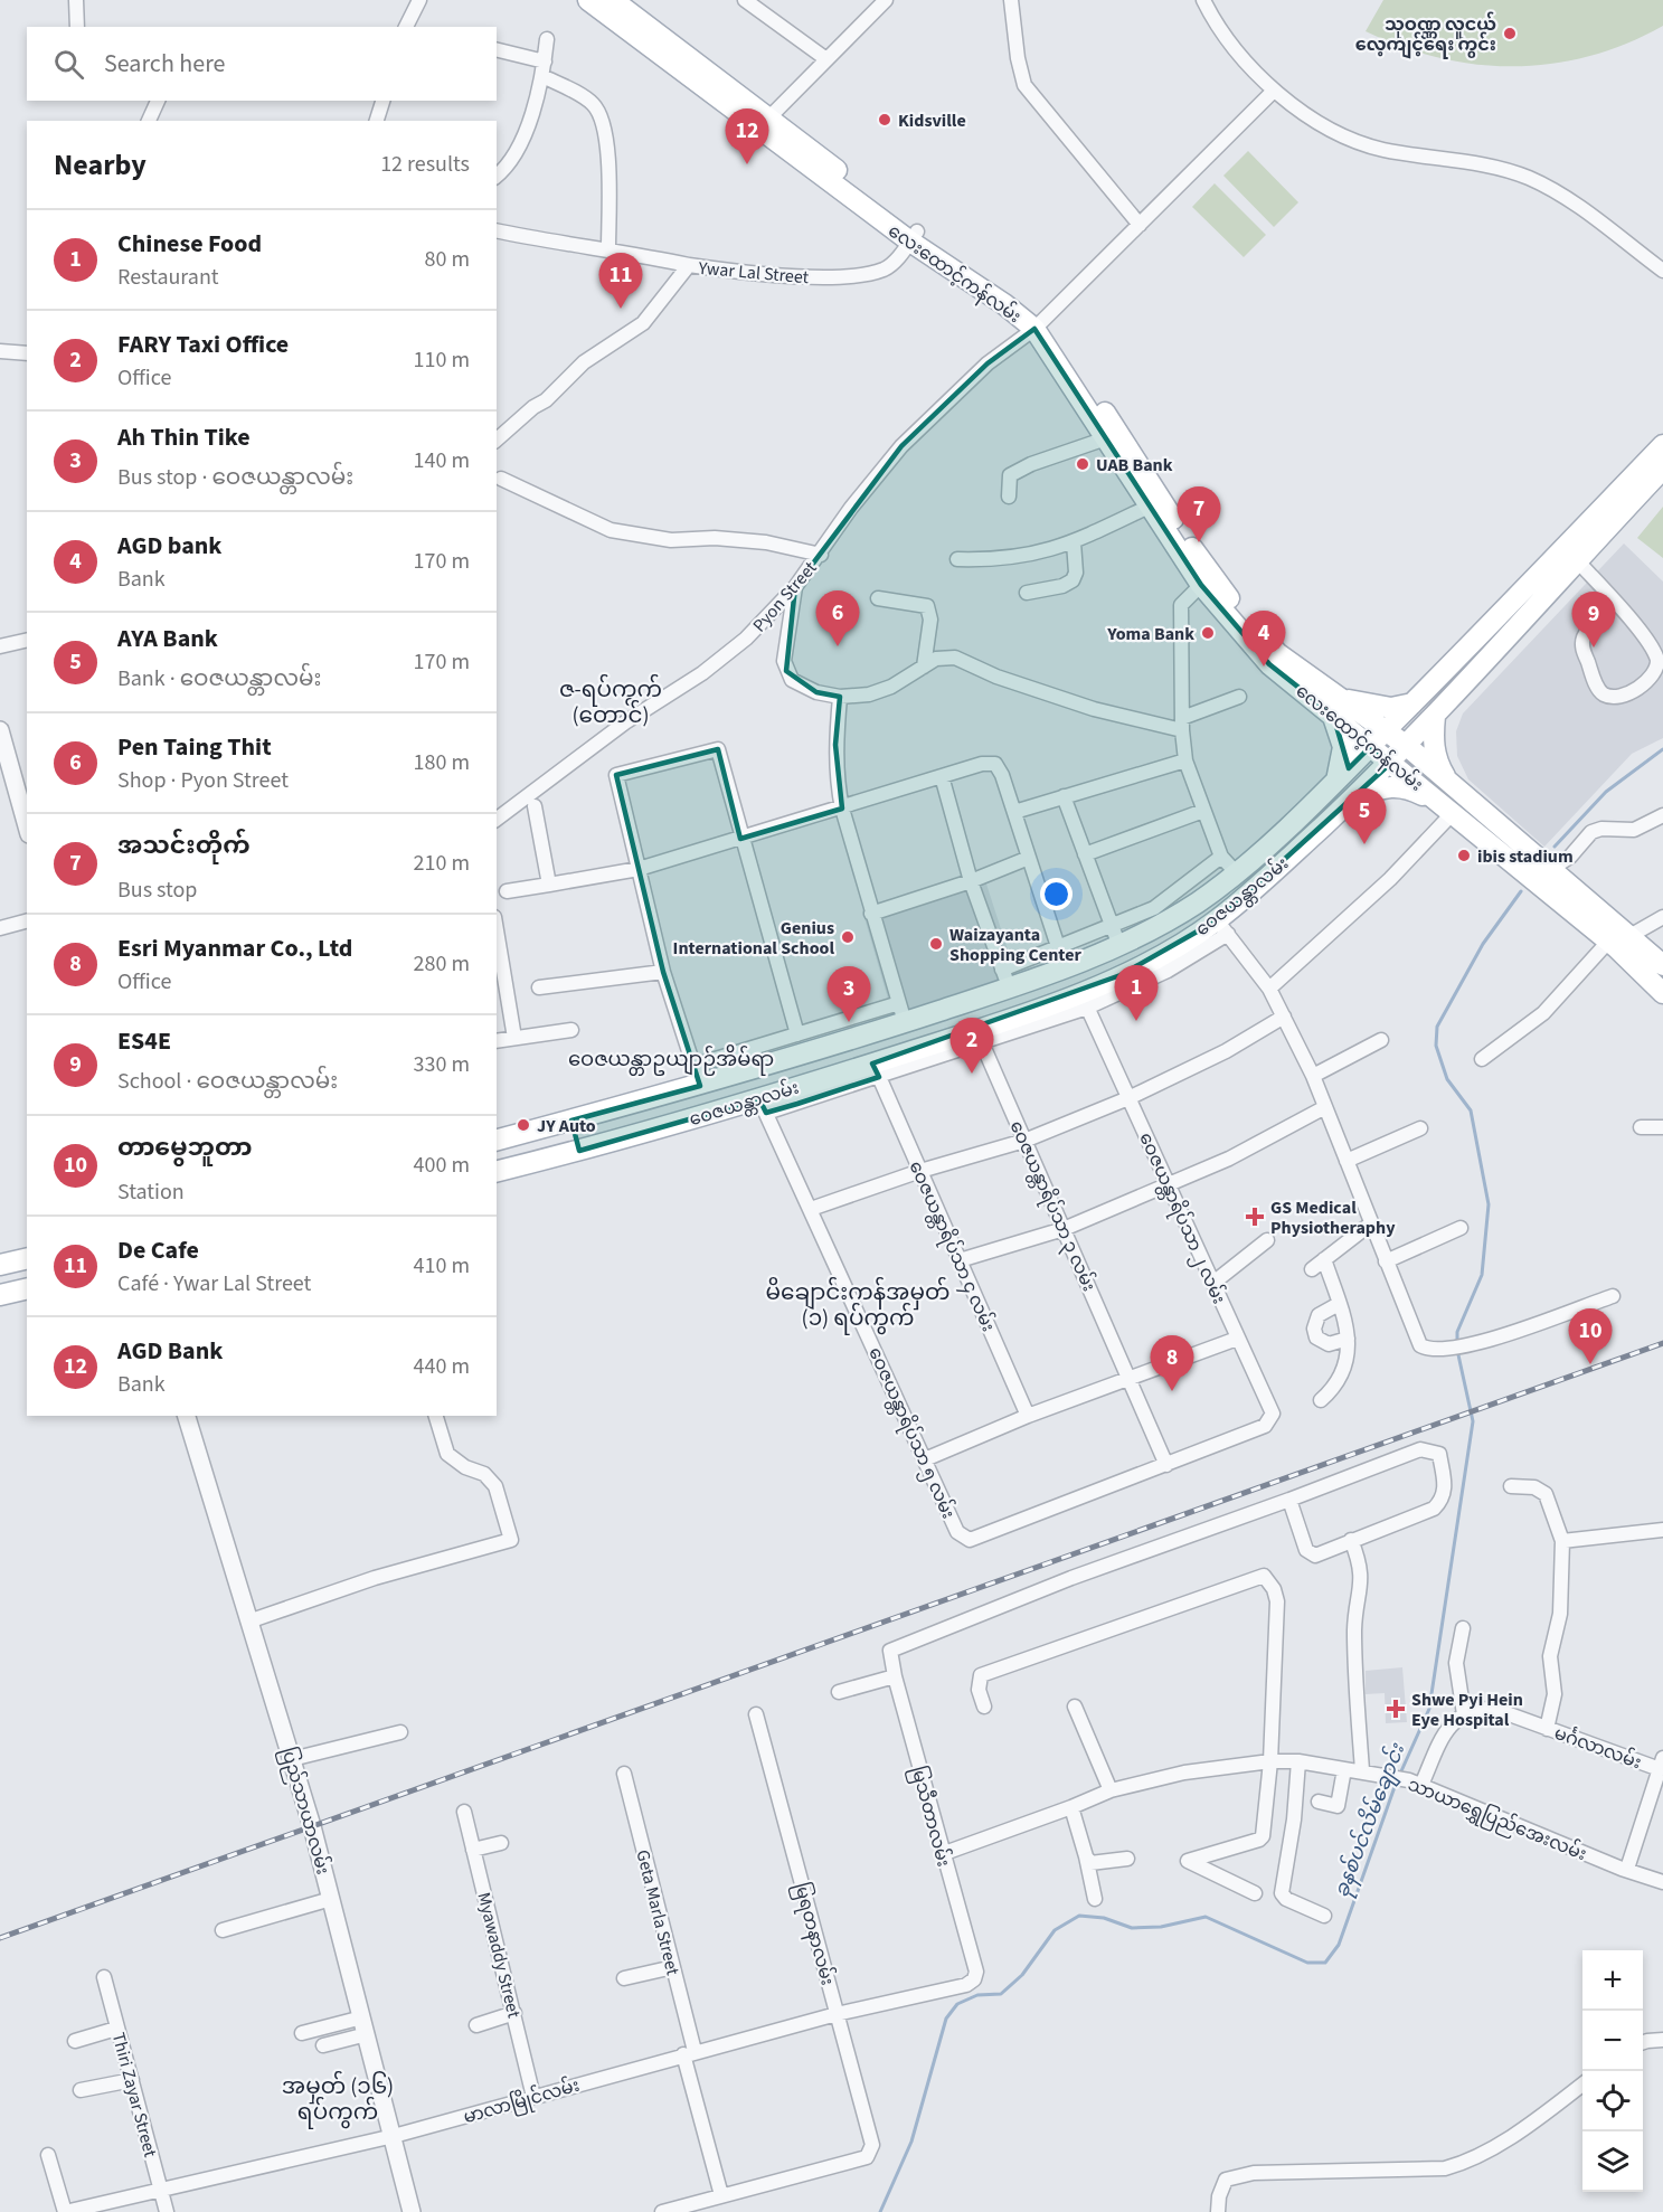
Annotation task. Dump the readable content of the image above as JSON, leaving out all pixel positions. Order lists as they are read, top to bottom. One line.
{"streets":{"main road":["လေးထောင့်ကန်လမ်း","ဝေဇယန္တာလမ်း"],"street":["Ywar Lal Street","Pyon Street","ဝေဇယန္တာရိပ်သာ ၃ လမ်း","ဝေဇယန္တာရိပ်သာ ၂ လမ်း","ဝေဇယန္တာရိပ်သာ ၄ လမ်း","ဝေဇယန္တာရိပ်သာ ၅ လမ်း","မင်္ဂလာလမ်း","ပြည်သာယာလမ်း","မြသီတာလမ်း","သာယာရွှေပြည်အေးလမ်း","Geta Marla Street","မြရတနာလမ်း","Myawaddy Street","Thiri Zayar Street","မာလာမြိုင်လမ်း"]},"crossings":[["Ywar Lal Street","လေးထောင့်ကန်လမ်း"],["လေးထောင့်ကန်လမ်း","Pyon Street"],["လေးထောင့်ကန်လမ်း","ဝေဇယန္တာလမ်း"],["ဝေဇယန္တာလမ်း","ဝေဇယန္တာရိပ်သာ ၃ လမ်း"],["ဝေဇယန္တာလမ်း","ဝေဇယန္တာရိပ်သာ ၂ လမ်း"],["ဝေဇယန္တာလမ်း","ဝေဇယန္တာရိပ်သာ ၄ လမ်း"],["ဝေဇယန္တာလမ်း","ဝေဇယန္တာရိပ်သာ ၅ လမ်း"],["ဝေဇယန္တာရိပ်သာ ၃ လမ်း","ဝေဇယန္တာရိပ်သာ ၂ လမ်း"],["ဝေဇယန္တာရိပ်သာ ၃ လမ်း","ဝေဇယန္တာရိပ်သာ ၅ လမ်း"],["ဝေဇယန္တာရိပ်သာ ၂ လမ်း","ဝေဇယန္တာရိပ်သာ ၅ လမ်း"],["ပြည်သာယာလမ်း","မာလာမြိုင်လမ်း"],["မြသီတာလမ်း","သာယာရွှေပြည်အေးလမ်း"],["မြသီတာလမ်း","မာလာမြိုင်လမ်း"],["Geta Marla Street","မြရတနာလမ်း"],["Geta Marla Street","မာလာမြိုင်လမ်း"],["မြရတနာလမ်း","မာလာမြိုင်လမ်း"],["Myawaddy Street","မာလာမြိုင်လမ်း"],["Thiri Zayar Street","မာလာမြိုင်လမ်း"]],"districts":["ဇ-ရပ်ကွက် (တောင်)","ဝေဇယန္တာဥယျာဉ်အိမ်ရာ","မိချောင်းကန်အမှတ် (၁) ရပ်ကွက်","အမှတ် (၁၆) ရပ်ကွက်"],"water":["ခုနစ်ပင်လိမ်ချောင်း"],"places":{"other":["သုဝဏ္ဏ လူငယ် လေ့ကျင့်ရေး ကွင်း","Kidsville","UAB Bank","Yoma Bank","ibis stadium","Genius International School","Waizayanta Shopping Center","JY Auto"],"health":["GS Medical Physiotheraphy","Shwe Pyi Hein Eye Hospital"]},"page":{"search":"Search here","pins":["12","11","7","6","9","4","5","1","3","2","10","8"],"heading":["Nearby","12 results"],"list":[{"mark":"1","name":"Chinese Food","note":"Restaurant","value":"80 m"},{"mark":"2","name":"FARY Taxi Office","note":"Office","value":"110 m"},{"mark":"3","name":"Ah Thin Tike","note":"Bus stop · ဝေဇယန္တာလမ်း","value":"140 m"},{"mark":"4","name":"AGD bank","note":"Bank","value":"170 m"},{"mark":"5","name":"AYA Bank","note":"Bank · ဝေဇယန္တာလမ်း","value":"170 m"},{"mark":"6","name":"Pen Taing Thit","note":"Shop · Pyon Street","value":"180 m"},{"mark":"7","name":"အသင်းတိုက်","note":"Bus stop","value":"210 m"},{"mark":"8","name":"Esri Myanmar Co., Ltd","note":"Office","value":"280 m"},{"mark":"9","name":"ES4E","note":"School · ဝေဇယန္တာလမ်း","value":"330 m"},{"mark":"10","name":"တာမွေဘူတာ","note":"Station","value":"400 m"},{"mark":"11","name":"De Cafe","note":"Café · Ywar Lal Street","value":"410 m"},{"mark":"12","name":"AGD Bank","note":"Bank","value":"440 m"}],"map_buttons":["+","−"]}}
